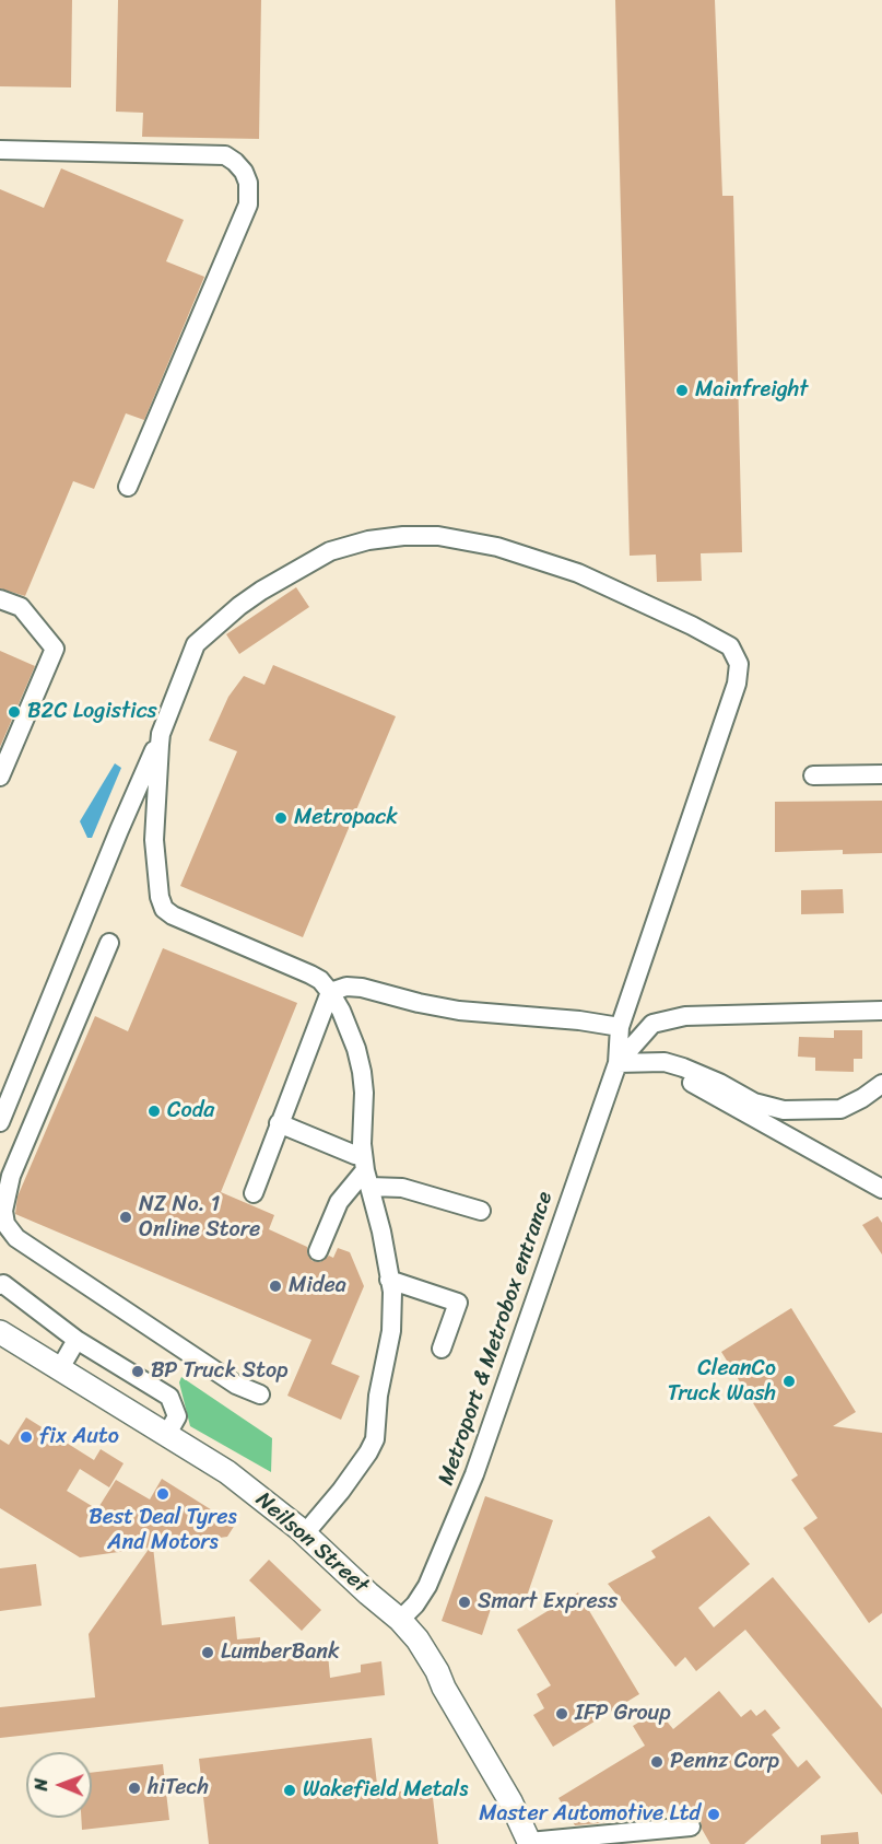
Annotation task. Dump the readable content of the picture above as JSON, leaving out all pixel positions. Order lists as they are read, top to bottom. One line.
{"streets":{"main road":["Neilson Street"],"lane":["Metroport & Metrobox entrance"]},"crossings":[["Metroport & Metrobox entrance","Neilson Street"]],"places":["Mainfreight","B2C Logistics","Metropack","Coda","NZ No. 1 Online Store","Midea","BP Truck Stop","CleanCo Truck Wash","fix Auto","Best Deal Tyres And Motors","Smart Express","LumberBank","IFP Group","Pennz Corp","hiTech","Wakefield Metals","Master Automotive Ltd"],"north":"left"}
